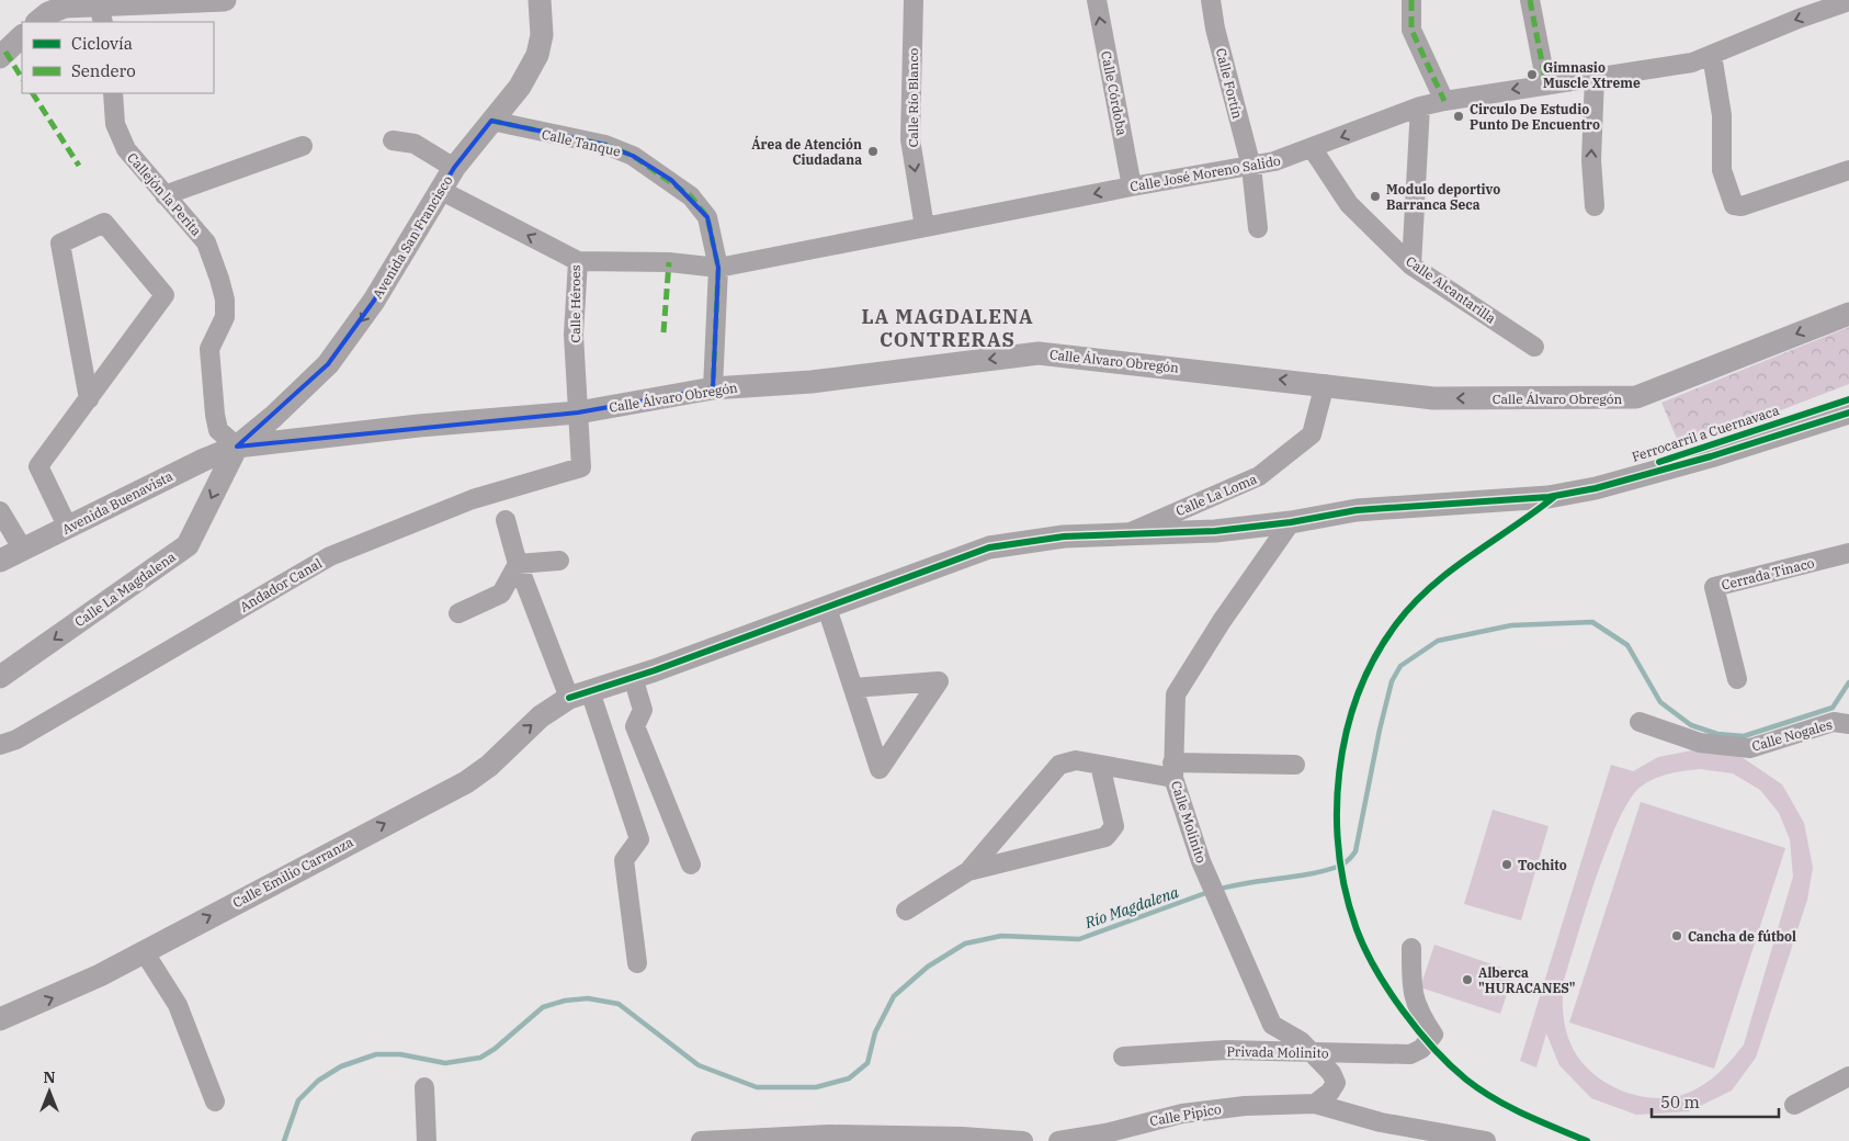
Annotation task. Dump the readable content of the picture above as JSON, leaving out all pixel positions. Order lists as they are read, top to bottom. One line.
{"streets":{"street":["Calle Fortín","Calle Córdoba","Calle Río Blanco","Calle Tanque","Calle José Moreno Salido","Callejón la Perita","Avenida San Francisco","Calle Alcantarilla","Calle Héroes","Calle Álvaro Obregón","Calle La Loma","Avenida Buenavista","Cerrada Tinaco","Andador Canal","Calle La Magdalena","Calle Nogales","Calle Molinito","Calle Emilio Carranza","Privada Molinito","Calle Pipico"],"cycle path":["Ferrocarril a Cuernavaca"]},"crossings":[["Calle Fortín","Calle José Moreno Salido"],["Calle Córdoba","Calle José Moreno Salido"],["Calle Río Blanco","Calle José Moreno Salido"],["Calle Tanque","Calle José Moreno Salido"],["Calle Tanque","Avenida San Francisco"],["Calle Tanque","Calle Álvaro Obregón"],["Calle José Moreno Salido","Calle Alcantarilla"],["Calle José Moreno Salido","Calle Héroes"],["Callejón la Perita","Avenida San Francisco"],["Callejón la Perita","Calle Álvaro Obregón"],["Callejón la Perita","Avenida Buenavista"],["Callejón la Perita","Calle La Magdalena"],["Avenida San Francisco","Calle Héroes"],["Avenida San Francisco","Calle Álvaro Obregón"],["Avenida San Francisco","Avenida Buenavista"],["Avenida San Francisco","Calle La Magdalena"],["Calle Héroes","Calle Álvaro Obregón"],["Calle Héroes","Andador Canal"],["Calle Álvaro Obregón","Calle La Loma"],["Calle Álvaro Obregón","Avenida Buenavista"],["Calle Álvaro Obregón","Calle La Magdalena"],["Calle La Loma","Calle Emilio Carranza"],["Avenida Buenavista","Calle La Magdalena"],["Calle Molinito","Calle Emilio Carranza"],["Calle Molinito","Privada Molinito"],["Calle Molinito","Calle Pipico"]],"one_way":["Calle Córdoba","Calle Río Blanco","Calle José Moreno Salido","Avenida San Francisco","Calle Héroes","Calle Álvaro Obregón","Calle La Magdalena"],"districts":["LA MAGDALENA CONTRERAS"],"water":["Río Magdalena"],"places":["Gimnasio Muscle Xtreme","Circulo De Estudio Punto De Encuentro","Área de Atención Ciudadana","Modulo deportivo Barranca Seca","Tochito","Cancha de fútbol","Alberca \"HURACANES\""],"legend":["Ciclovía","Sendero"],"scale_bar":"50 m","north":"top"}
